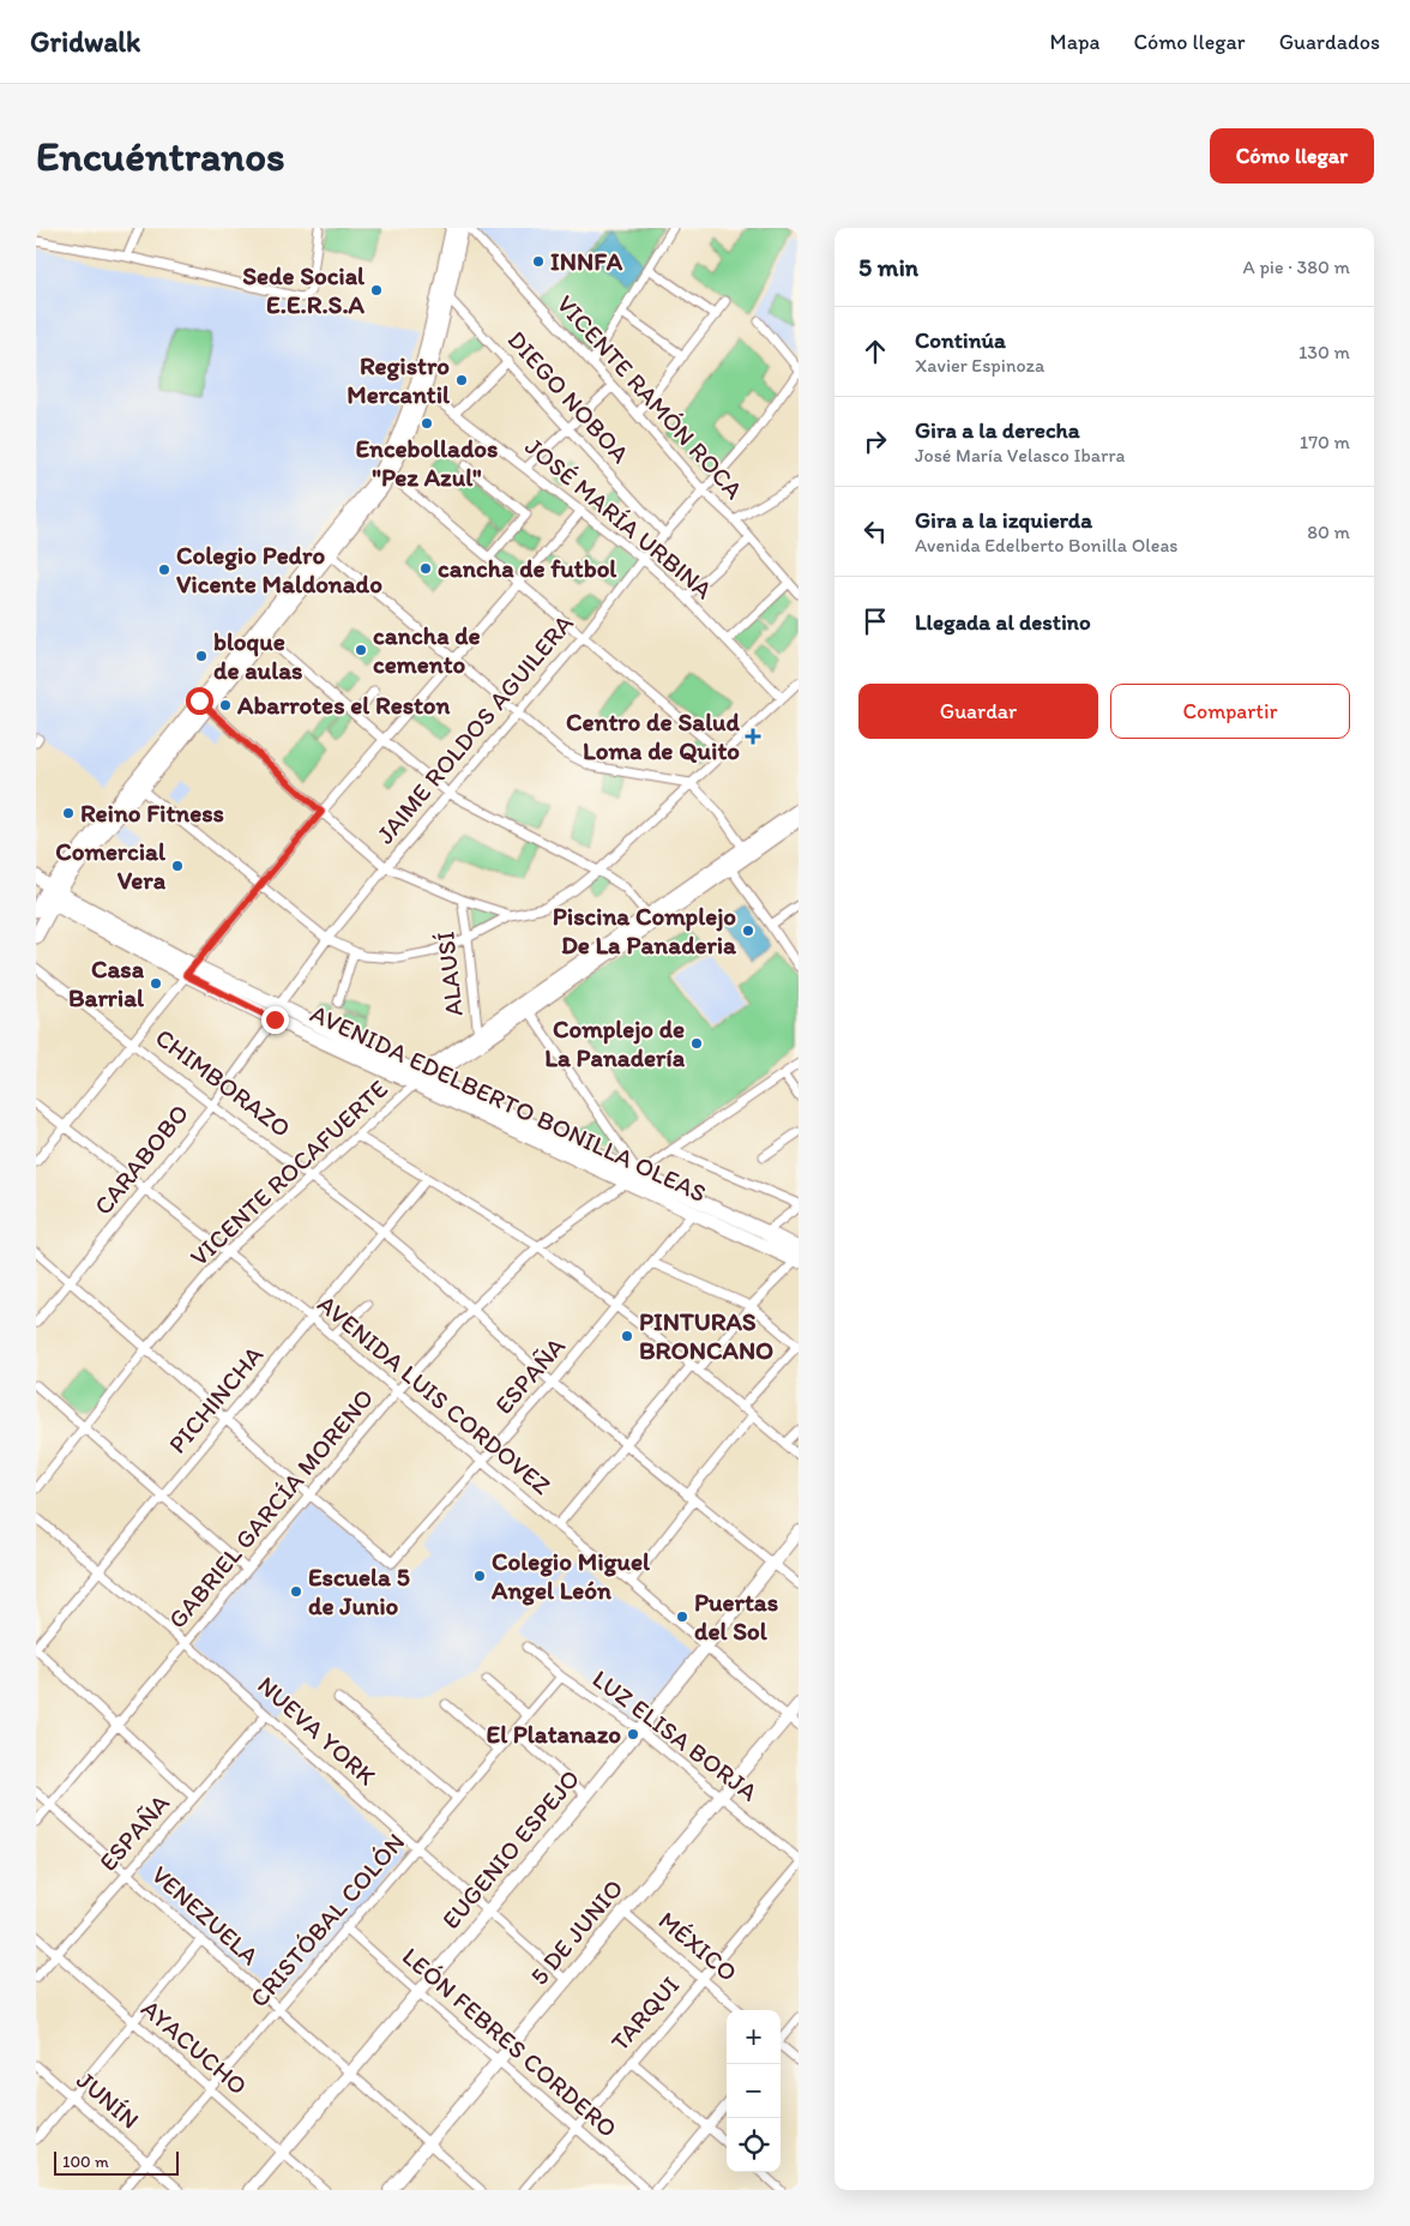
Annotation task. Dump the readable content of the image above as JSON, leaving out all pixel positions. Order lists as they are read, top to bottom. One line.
{"streets":{"main road":["AVENIDA EDELBERTO BONILLA OLEAS"],"street":["DIEGO NOBOA","VICENTE RAMÓN ROCA","JOSÉ MARÍA URBINA","JAIME ROLDOS AGUILERA","ALAUSÍ","CHIMBORAZO","CARABOBO","VICENTE ROCAFUERTE","ESPAÑA","AVENIDA LUIS CORDOVEZ","PICHINCHA","GABRIEL GARCÍA MORENO","NUEVA YORK","LUZ ELISA BORJA","EUGENIO ESPEJO","VENEZUELA","CRISTÓBAL COLÓN","5 DE JUNIO","MÉXICO","TARQUI","LEÓN FEBRES CORDERO","AYACUCHO","JUNÍN"]},"crossings":[["DIEGO NOBOA","JAIME ROLDOS AGUILERA"],["VICENTE RAMÓN ROCA","JAIME ROLDOS AGUILERA"],["JOSÉ MARÍA URBINA","JAIME ROLDOS AGUILERA"],["JAIME ROLDOS AGUILERA","AVENIDA EDELBERTO BONILLA OLEAS"],["JAIME ROLDOS AGUILERA","CARABOBO"],["CHIMBORAZO","CARABOBO"],["CHIMBORAZO","VICENTE ROCAFUERTE"],["CHIMBORAZO","ESPAÑA"],["CHIMBORAZO","PICHINCHA"],["CHIMBORAZO","GABRIEL GARCÍA MORENO"],["CHIMBORAZO","EUGENIO ESPEJO"],["AVENIDA EDELBERTO BONILLA OLEAS","CARABOBO"],["AVENIDA EDELBERTO BONILLA OLEAS","VICENTE ROCAFUERTE"],["AVENIDA EDELBERTO BONILLA OLEAS","ESPAÑA"],["AVENIDA EDELBERTO BONILLA OLEAS","GABRIEL GARCÍA MORENO"],["CARABOBO","AVENIDA LUIS CORDOVEZ"],["VICENTE ROCAFUERTE","AVENIDA LUIS CORDOVEZ"],["ESPAÑA","AVENIDA LUIS CORDOVEZ"],["ESPAÑA","GABRIEL GARCÍA MORENO"],["ESPAÑA","NUEVA YORK"],["ESPAÑA","VENEZUELA"],["ESPAÑA","AYACUCHO"],["AVENIDA LUIS CORDOVEZ","PICHINCHA"],["AVENIDA LUIS CORDOVEZ","GABRIEL GARCÍA MORENO"],["AVENIDA LUIS CORDOVEZ","EUGENIO ESPEJO"],["AVENIDA LUIS CORDOVEZ","5 DE JUNIO"],["PICHINCHA","NUEVA YORK"],["GABRIEL GARCÍA MORENO","NUEVA YORK"],["GABRIEL GARCÍA MORENO","VENEZUELA"],["NUEVA YORK","EUGENIO ESPEJO"],["NUEVA YORK","CRISTÓBAL COLÓN"],["NUEVA YORK","5 DE JUNIO"],["LUZ ELISA BORJA","EUGENIO ESPEJO"],["LUZ ELISA BORJA","CRISTÓBAL COLÓN"],["LUZ ELISA BORJA","5 DE JUNIO"],["EUGENIO ESPEJO","VENEZUELA"],["EUGENIO ESPEJO","LEÓN FEBRES CORDERO"],["EUGENIO ESPEJO","AYACUCHO"],["VENEZUELA","CRISTÓBAL COLÓN"],["VENEZUELA","5 DE JUNIO"],["CRISTÓBAL COLÓN","LEÓN FEBRES CORDERO"],["CRISTÓBAL COLÓN","AYACUCHO"],["CRISTÓBAL COLÓN","JUNÍN"],["5 DE JUNIO","MÉXICO"],["5 DE JUNIO","LEÓN FEBRES CORDERO"],["MÉXICO","TARQUI"],["TARQUI","LEÓN FEBRES CORDERO"]],"places":{"other":["INNFA","Sede Social E.E.R.S.A","Registro Mercantil","Encebollados \"Pez Azul\"","cancha de futbol","Colegio Pedro Vicente Maldonado","cancha de cemento","bloque de aulas","Abarrotes el Reston","Reino Fitness","Comercial Vera","Piscina Complejo De La Panaderia","Casa Barrial","Complejo de La Panadería","PINTURAS BRONCANO","Colegio Miguel Angel León","Escuela 5 de Junio","Puertas del Sol","El Platanazo"],"health":["Centro de Salud Loma de Quito"]},"scale_bar":"100 m","page":{"header":"Gridwalk","nav":["Mapa","Cómo llegar","Guardados"],"buttons":["Cómo llegar",["Guardar","Compartir"]],"title":"Encuéntranos","heading":["5 min","A pie · 380 m"],"list":[["Continúa","Xavier Espinoza","130 m"],["Gira a la derecha","José María Velasco Ibarra","170 m"],["Gira a la izquierda","Avenida Edelberto Bonilla Oleas","80 m"],"Llegada al destino"],"map_buttons":["+","−"],"scale":"100 m"}}
